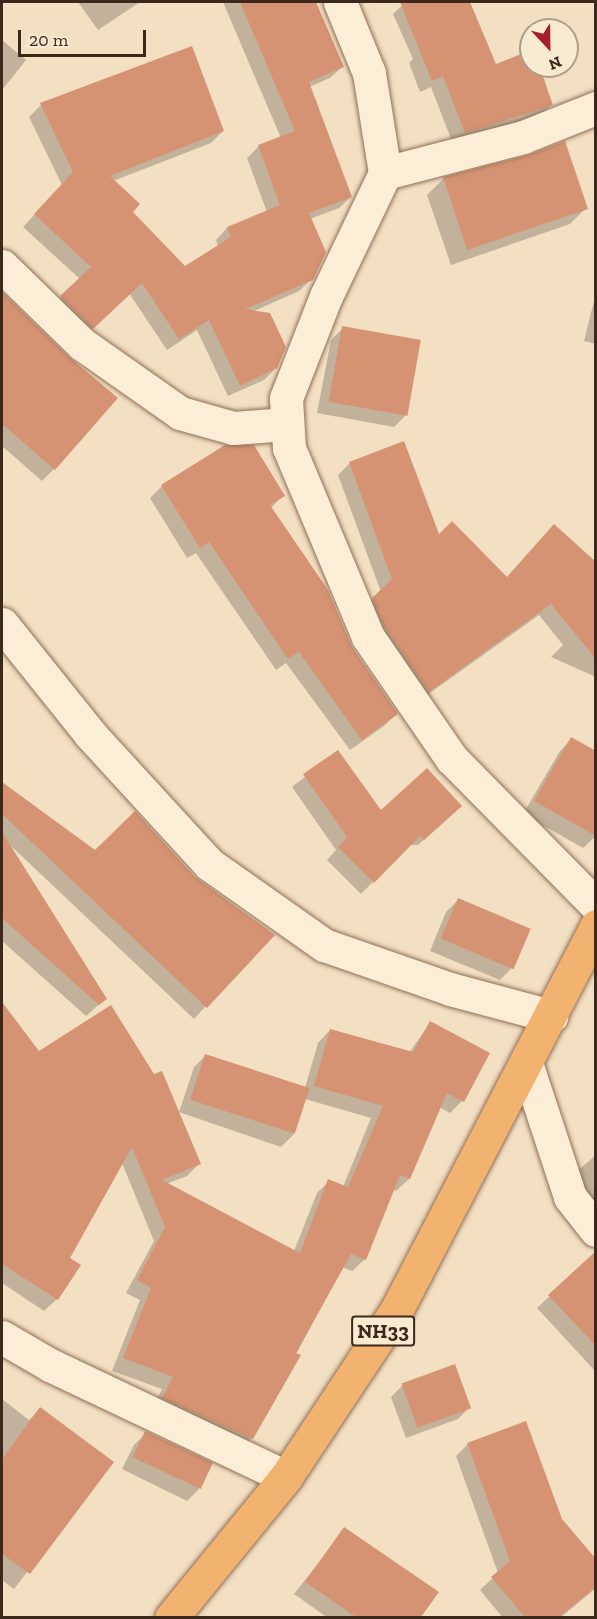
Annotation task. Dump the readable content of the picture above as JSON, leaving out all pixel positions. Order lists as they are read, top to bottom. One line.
{"streets":{"highway":["NH33"]},"scale_bar":"20 m","north":"bottom"}
